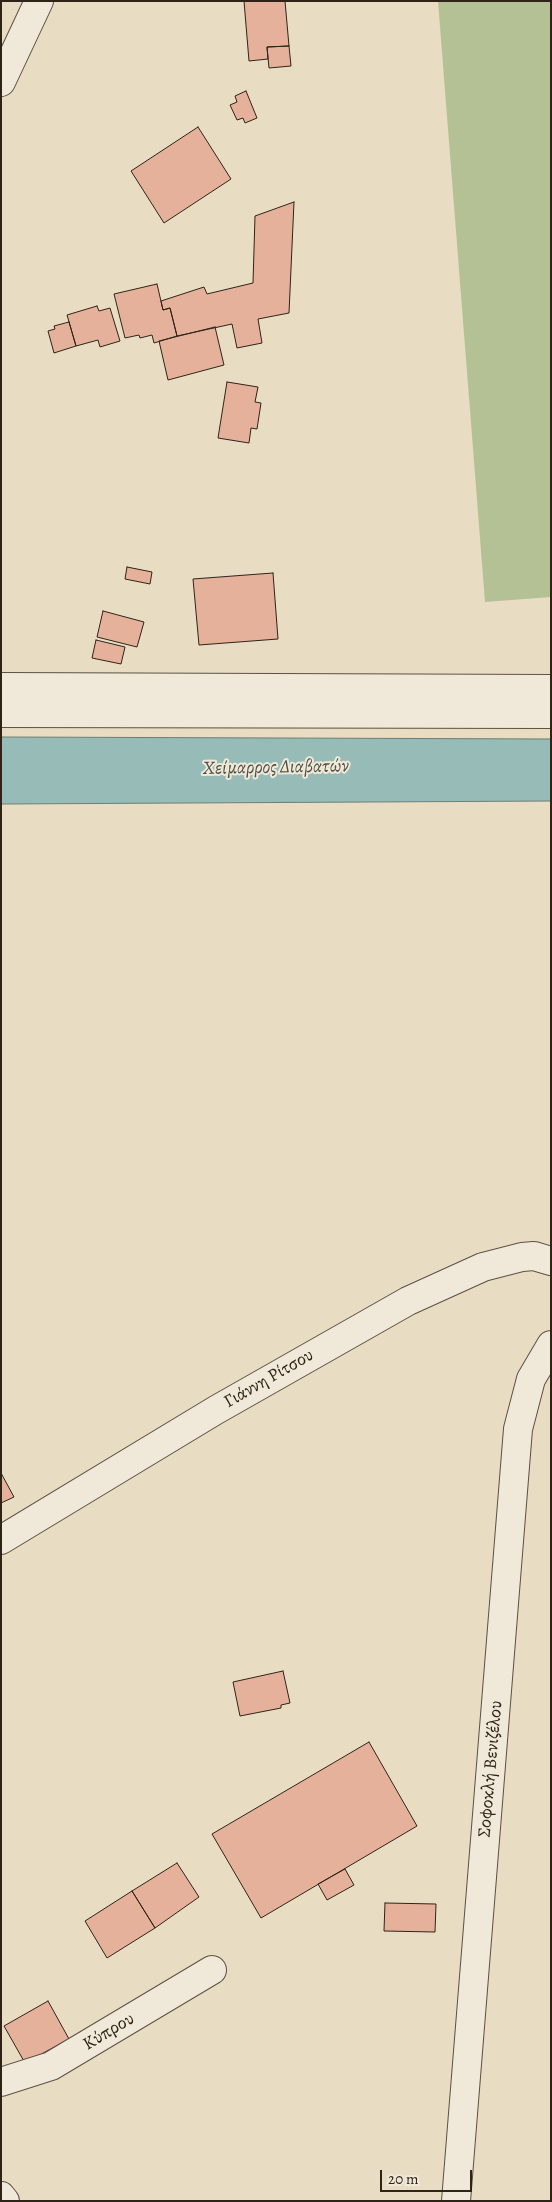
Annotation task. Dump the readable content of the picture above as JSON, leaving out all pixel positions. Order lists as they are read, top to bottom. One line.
{"streets":{"street":["Γιάννη Ρίτσου","Σοφοκλή Βενιζέλου","Κύπρου"]},"water":["Χείμαρρος Διαβατών"],"scale_bar":"20 m"}
